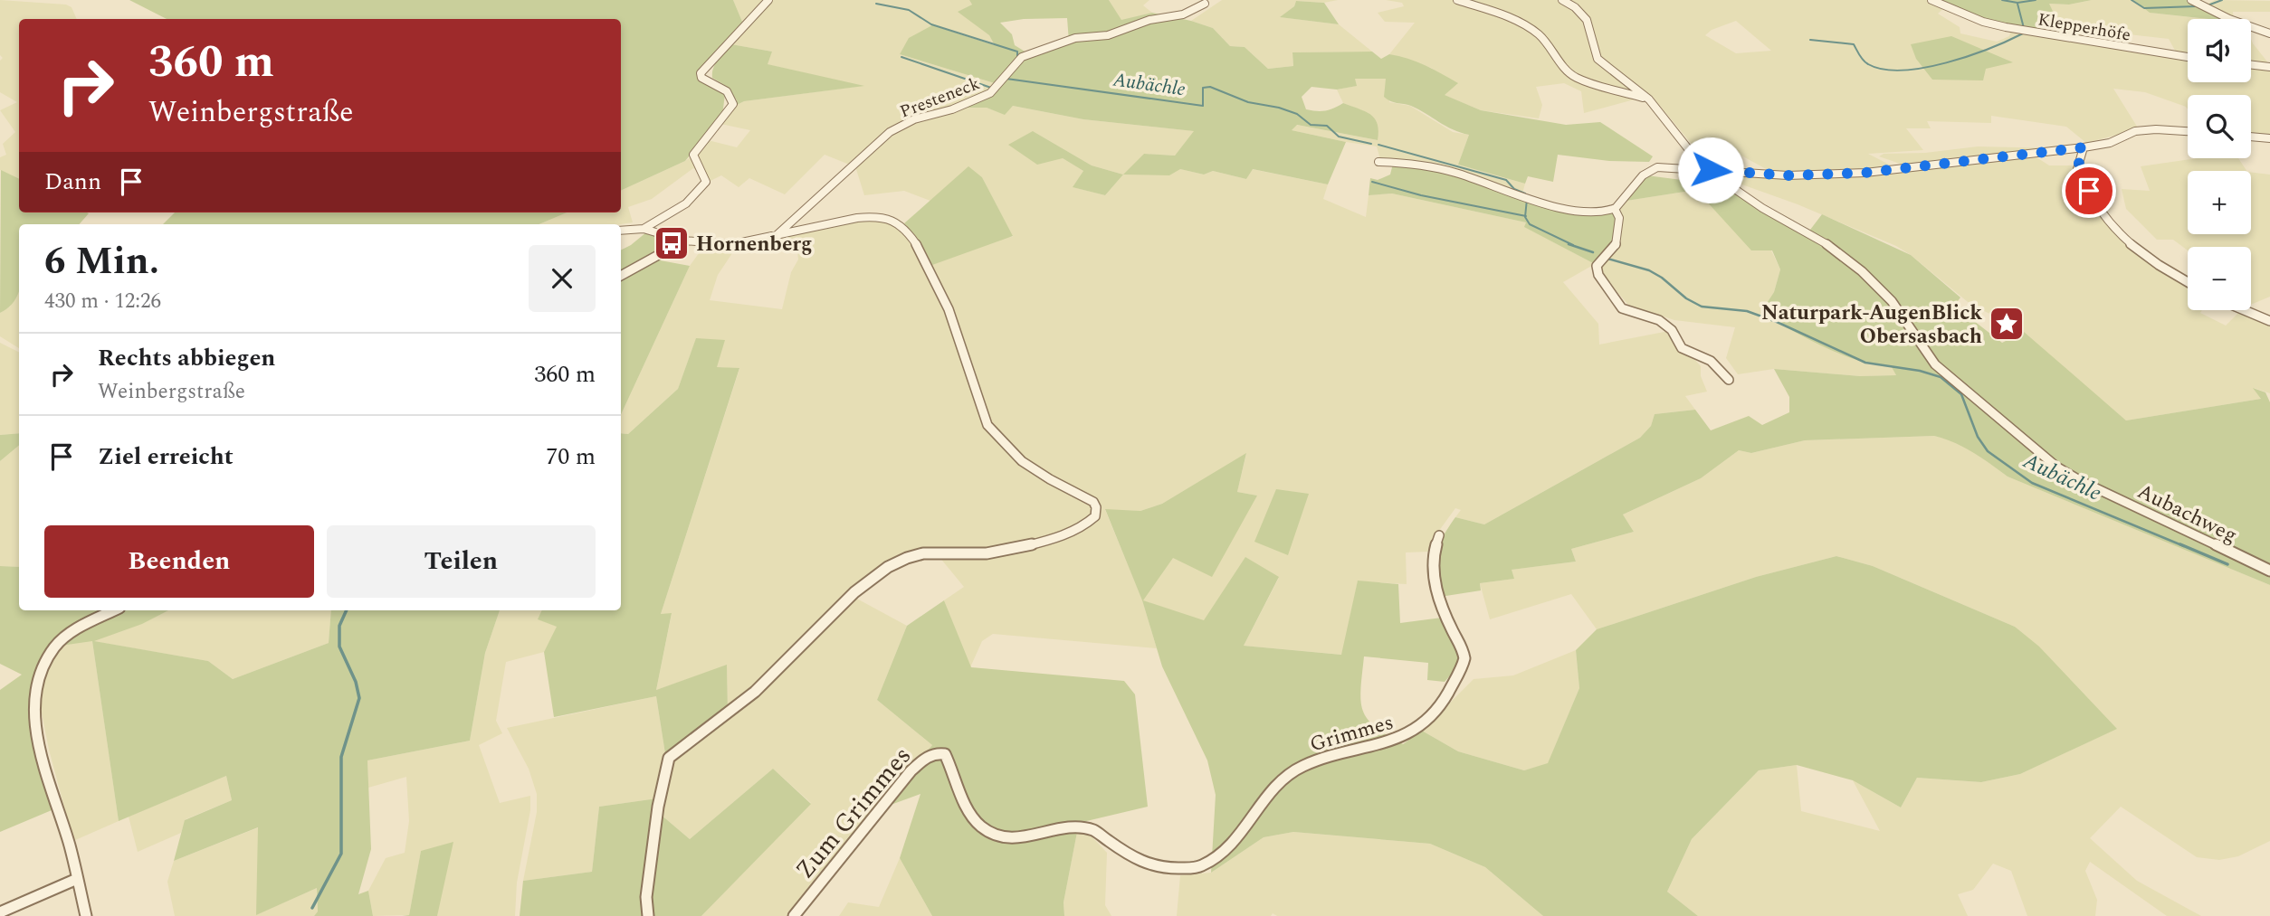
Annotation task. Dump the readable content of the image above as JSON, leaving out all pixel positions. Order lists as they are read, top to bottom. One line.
{"streets":{"street":["Klepperhöfe","Presteneck","Aubachweg","Grimmes","Zum Grimmes"]},"crossings":[["Grimmes","Zum Grimmes"]],"water":["Aubächle"],"places":{"bus stop":["Hornenberg"],"place":["Naturpark-AugenBlick Obersasbach"]},"page":{"map_buttons":["+","−"],"turn":["360 m","Weinbergstraße"],"then":"Dann","heading":["6 Min.","430 m · 12:26"],"list":[{"name":"Rechts abbiegen","note":"Weinbergstraße","value":"360 m"},{"name":"Ziel erreicht","value":"70 m"}],"buttons":["Beenden","Teilen"]}}
